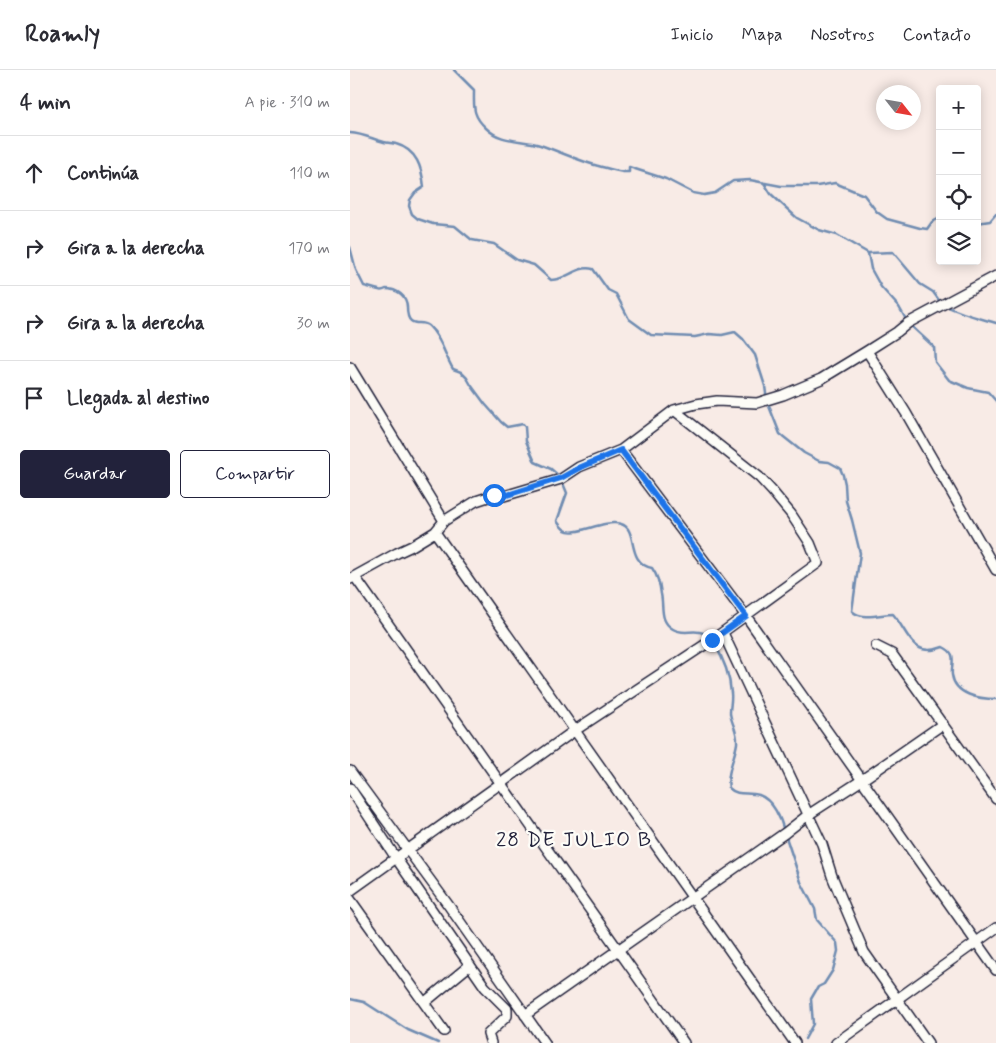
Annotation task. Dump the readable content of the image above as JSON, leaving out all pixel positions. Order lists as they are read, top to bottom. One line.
{"districts":["28 DE JULIO B"],"north":"bottom right","page":{"header":"Roamly","nav":["Inicio","Mapa","Nosotros","Contacto"],"heading":["4 min","A pie · 310 m"],"map_buttons":["+","−"],"list":[["Continúa","110 m"],["Gira a la derecha","170 m"],["Gira a la derecha","30 m"],"Llegada al destino"],"buttons":["Guardar","Compartir"]}}
